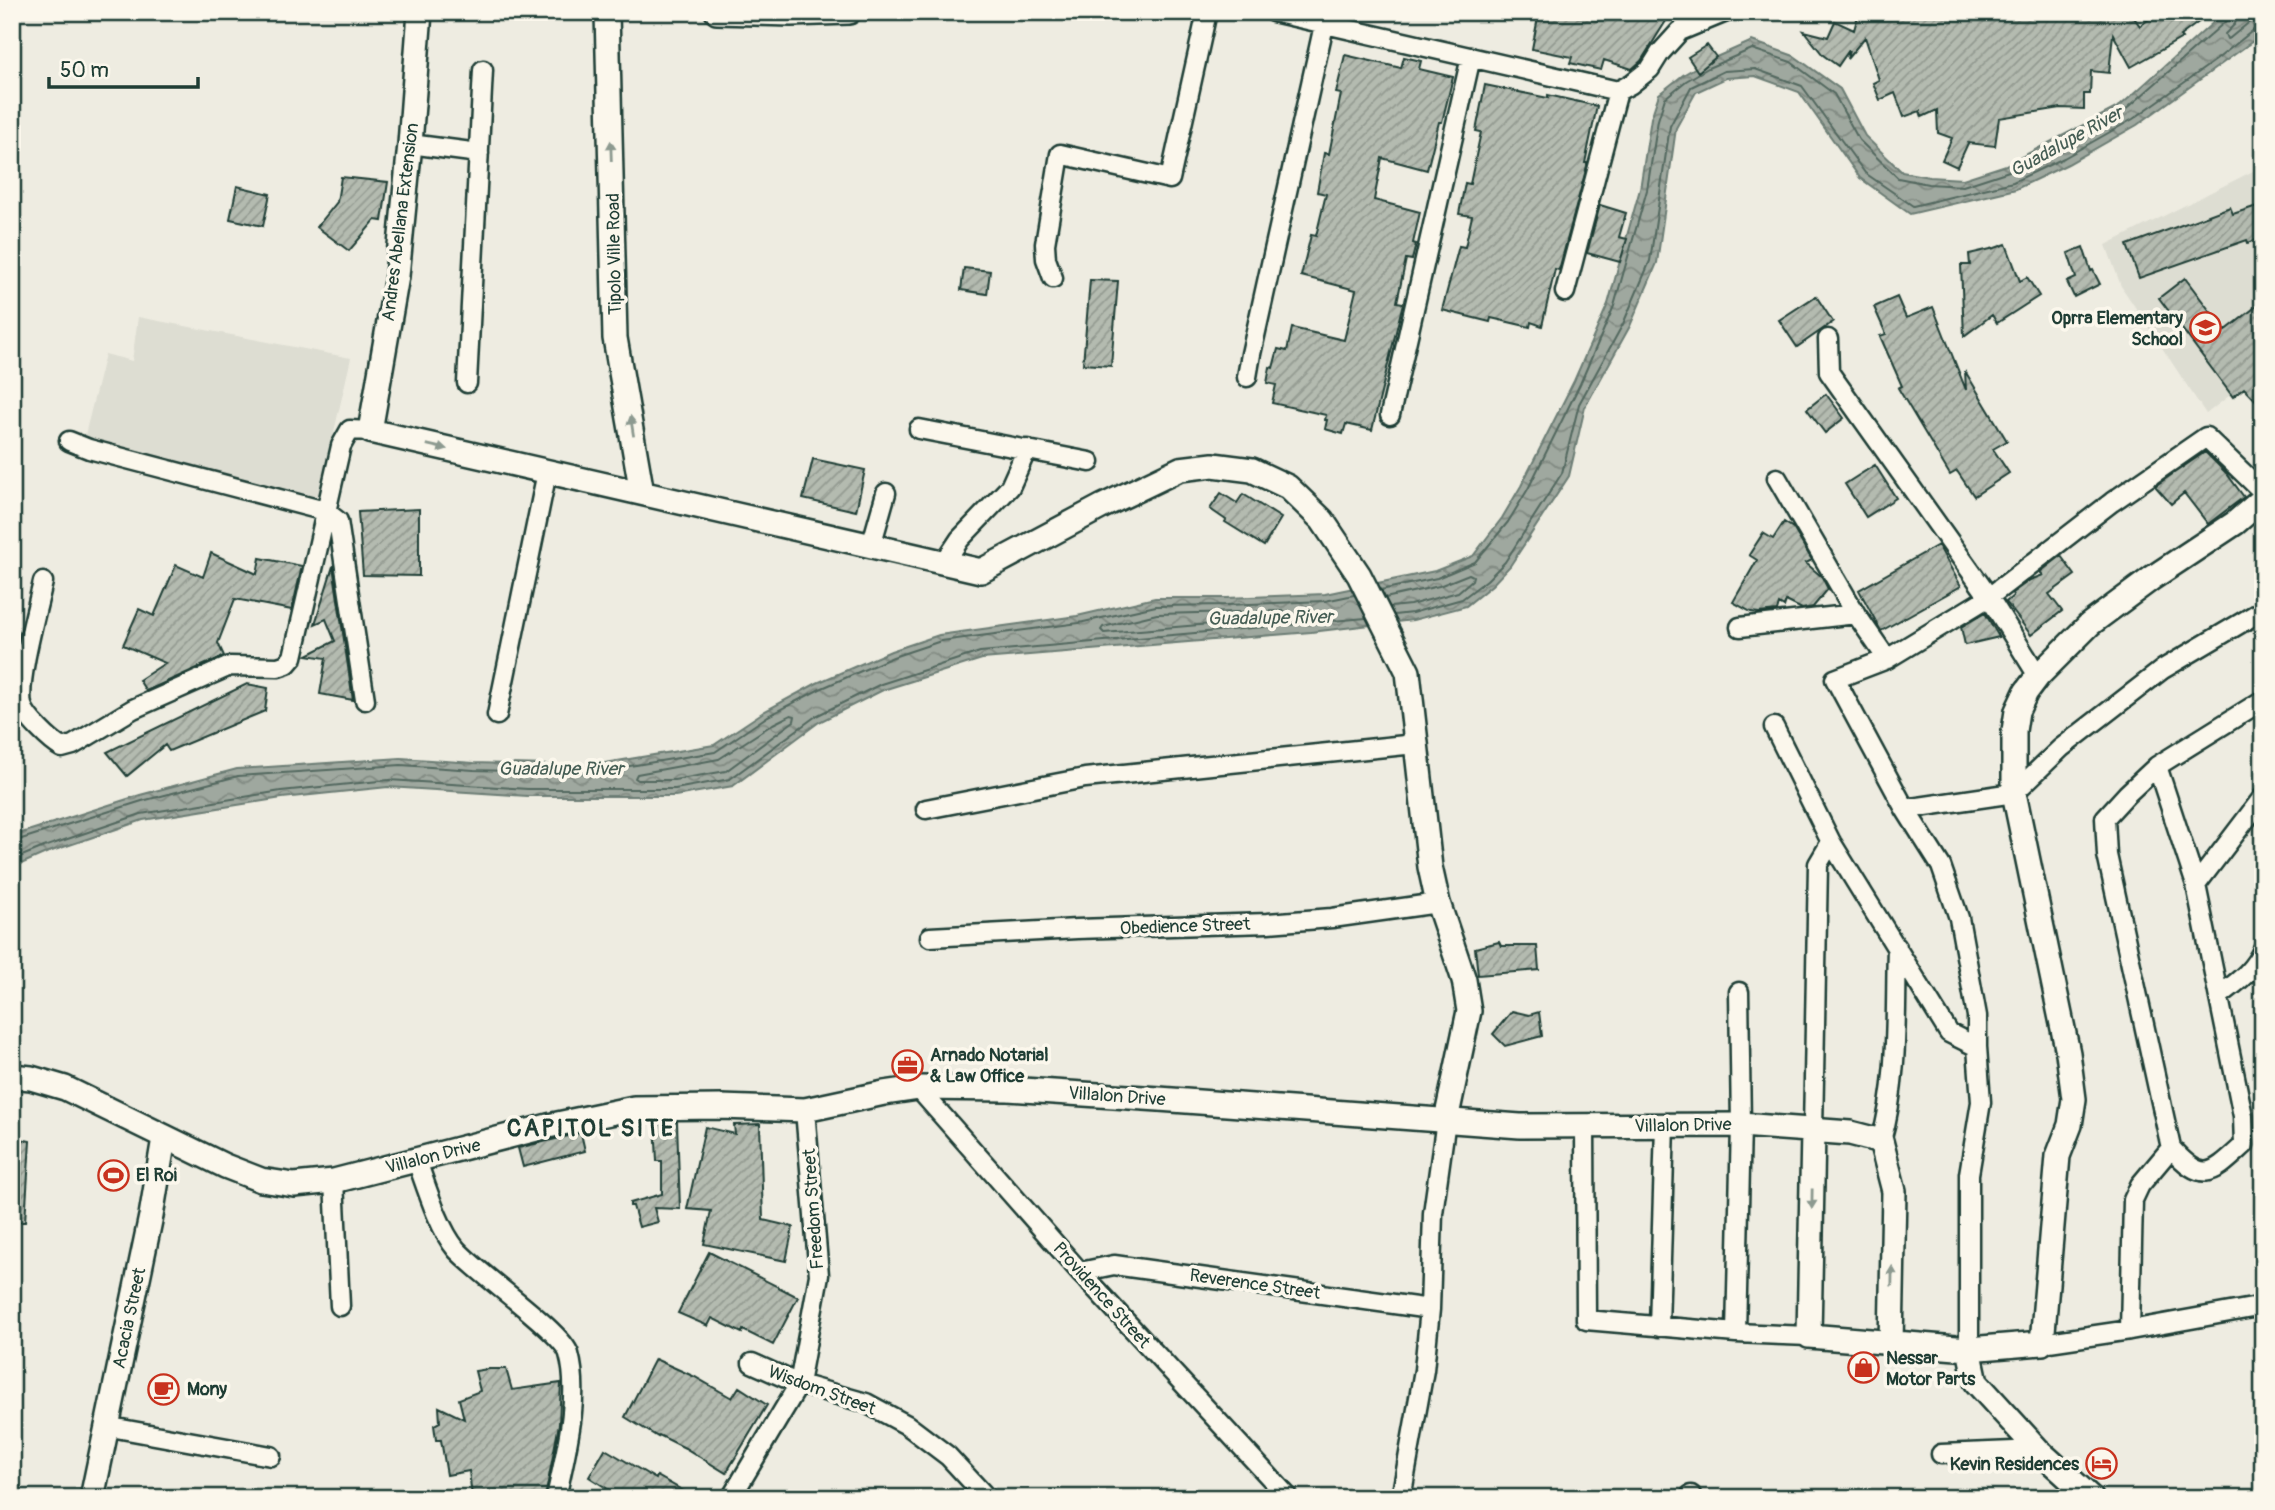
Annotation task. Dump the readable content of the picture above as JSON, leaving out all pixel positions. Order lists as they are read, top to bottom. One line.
{"streets":{"street":["Andres Abellana Extension","Tipolo Ville Road","Obedience Street","Villalon Drive","Freedom Street","Reverence Street","Providence Street","Acacia Street","Wisdom Street"]},"crossings":[["Villalon Drive","Freedom Street"],["Villalon Drive","Providence Street"],["Villalon Drive","Acacia Street"],["Freedom Street","Wisdom Street"],["Reverence Street","Providence Street"]],"districts":["CAPITOL SITE"],"water":["Guadalupe River"],"places":{"school or university":["Oprra Elementary School"],"office":["Arnado Notarial & Law Office"],"sports":["El Roi"],"shop":["Nessar Motor Parts"],"cafe":["Mony"],"hotel":["Kevin Residences"]},"scale_bar":"50 m"}
